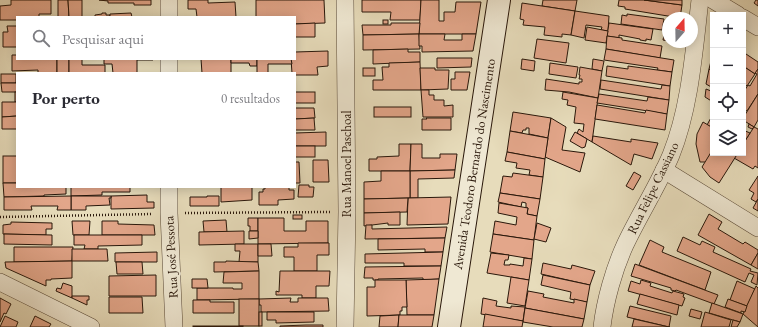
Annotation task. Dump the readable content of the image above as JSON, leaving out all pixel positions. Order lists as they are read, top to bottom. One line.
{"streets":{"street":["Rua Manoel Paschoal","Avenida Teodoro Bernardo do Nascimento","Rua Felipe Cassiano","Rua José Pessota"]},"north":"top","page":{"map_buttons":["+","−"],"search":"Pesquisar aqui","heading":["Por perto","0 resultados"]}}
